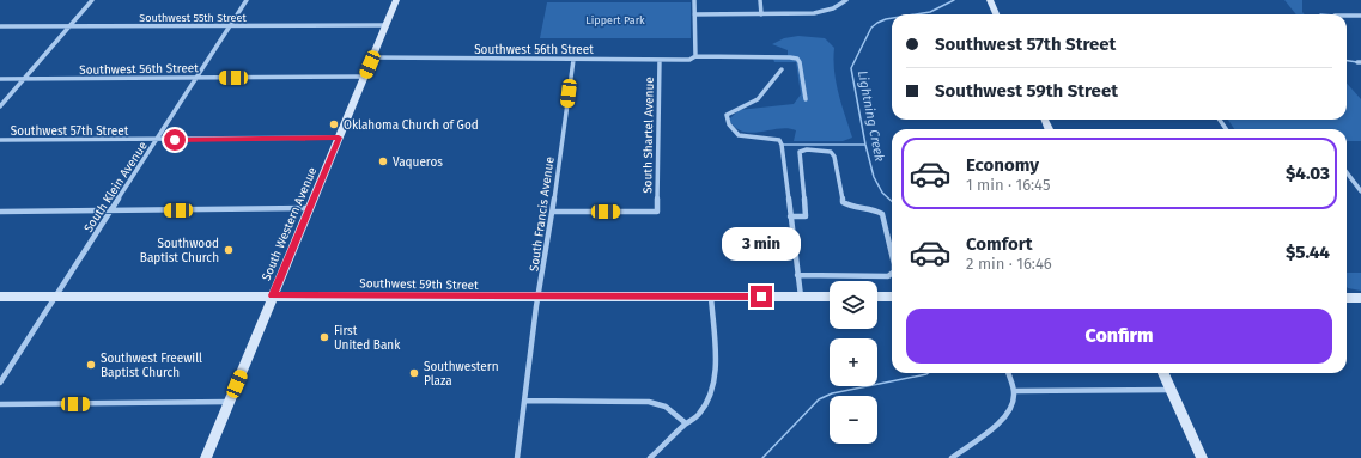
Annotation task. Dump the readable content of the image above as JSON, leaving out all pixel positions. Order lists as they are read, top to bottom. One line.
{"streets":{"main road":["South Western Avenue","Southwest 59th Street"],"street":["Southwest 55th Street","Southwest 56th Street","Southwest 57th Street","South Shartel Avenue","South Klein Avenue","South Francis Avenue"]},"crossings":[["Southwest 55th Street","South Klein Avenue"],["Southwest 55th Street","South Western Avenue"],["Southwest 56th Street","South Shartel Avenue"],["Southwest 56th Street","South Klein Avenue"],["Southwest 56th Street","South Francis Avenue"],["Southwest 56th Street","South Western Avenue"],["Southwest 57th Street","South Klein Avenue"],["Southwest 57th Street","South Western Avenue"],["South Shartel Avenue","South Francis Avenue"],["South Klein Avenue","Southwest 59th Street"],["South Francis Avenue","Southwest 59th Street"],["South Western Avenue","Southwest 59th Street"]],"water":["Lightning Creek"],"parks":["Lippert Park"],"places":["Oklahoma Church of God","Vaqueros","Southwood Baptist Church","First United Bank","Southwest Freewill Baptist Church","Southwestern Plaza"],"page":{"banner":["Southwest 57th Street","Southwest 59th Street"],"list":[{"name":"Economy","note":"1 min · 16:45","value":"$4.03"},{"name":"Comfort","note":"2 min · 16:46","value":"$5.44"}],"bubble":"3 min","map_buttons":["+","−"],"buttons":"Confirm"}}
